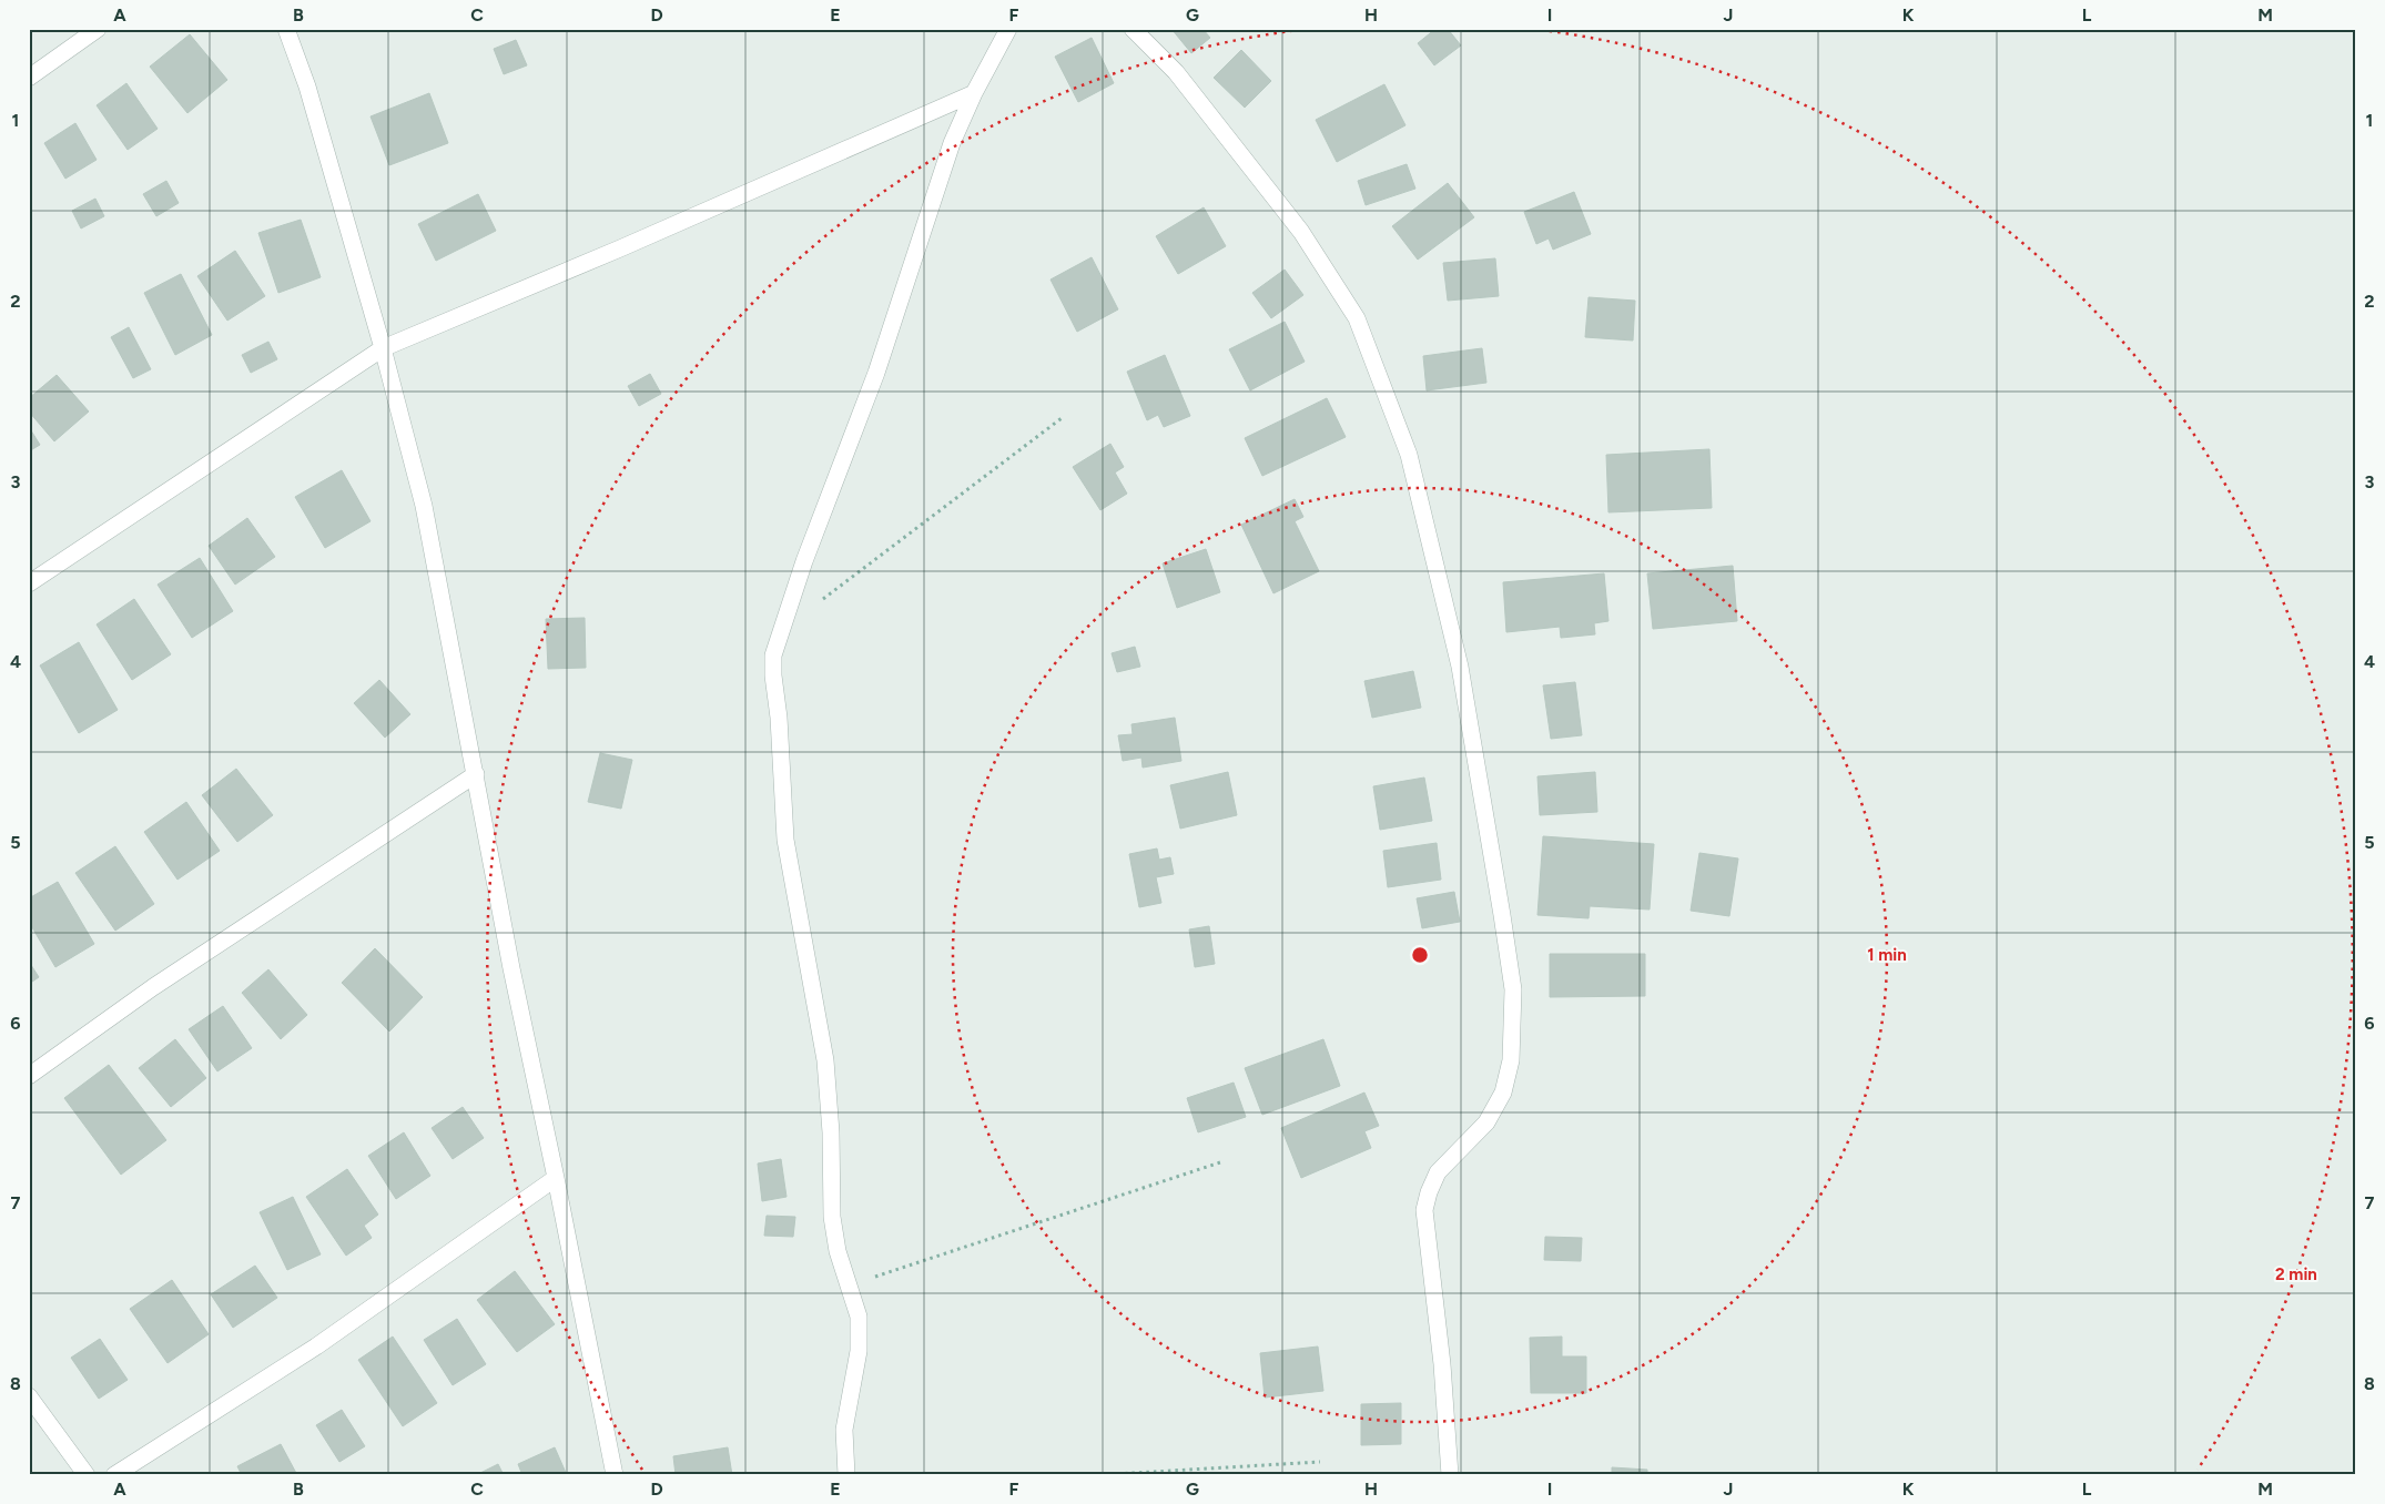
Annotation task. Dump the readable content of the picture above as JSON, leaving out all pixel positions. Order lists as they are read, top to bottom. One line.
{"grid":{"columns":["A","B","C","D","E","F","G","H","I","J","K","L","M"],"rows":["1","2","3","4","5","6","7","8"]},"rings":["1 min","2 min"]}
